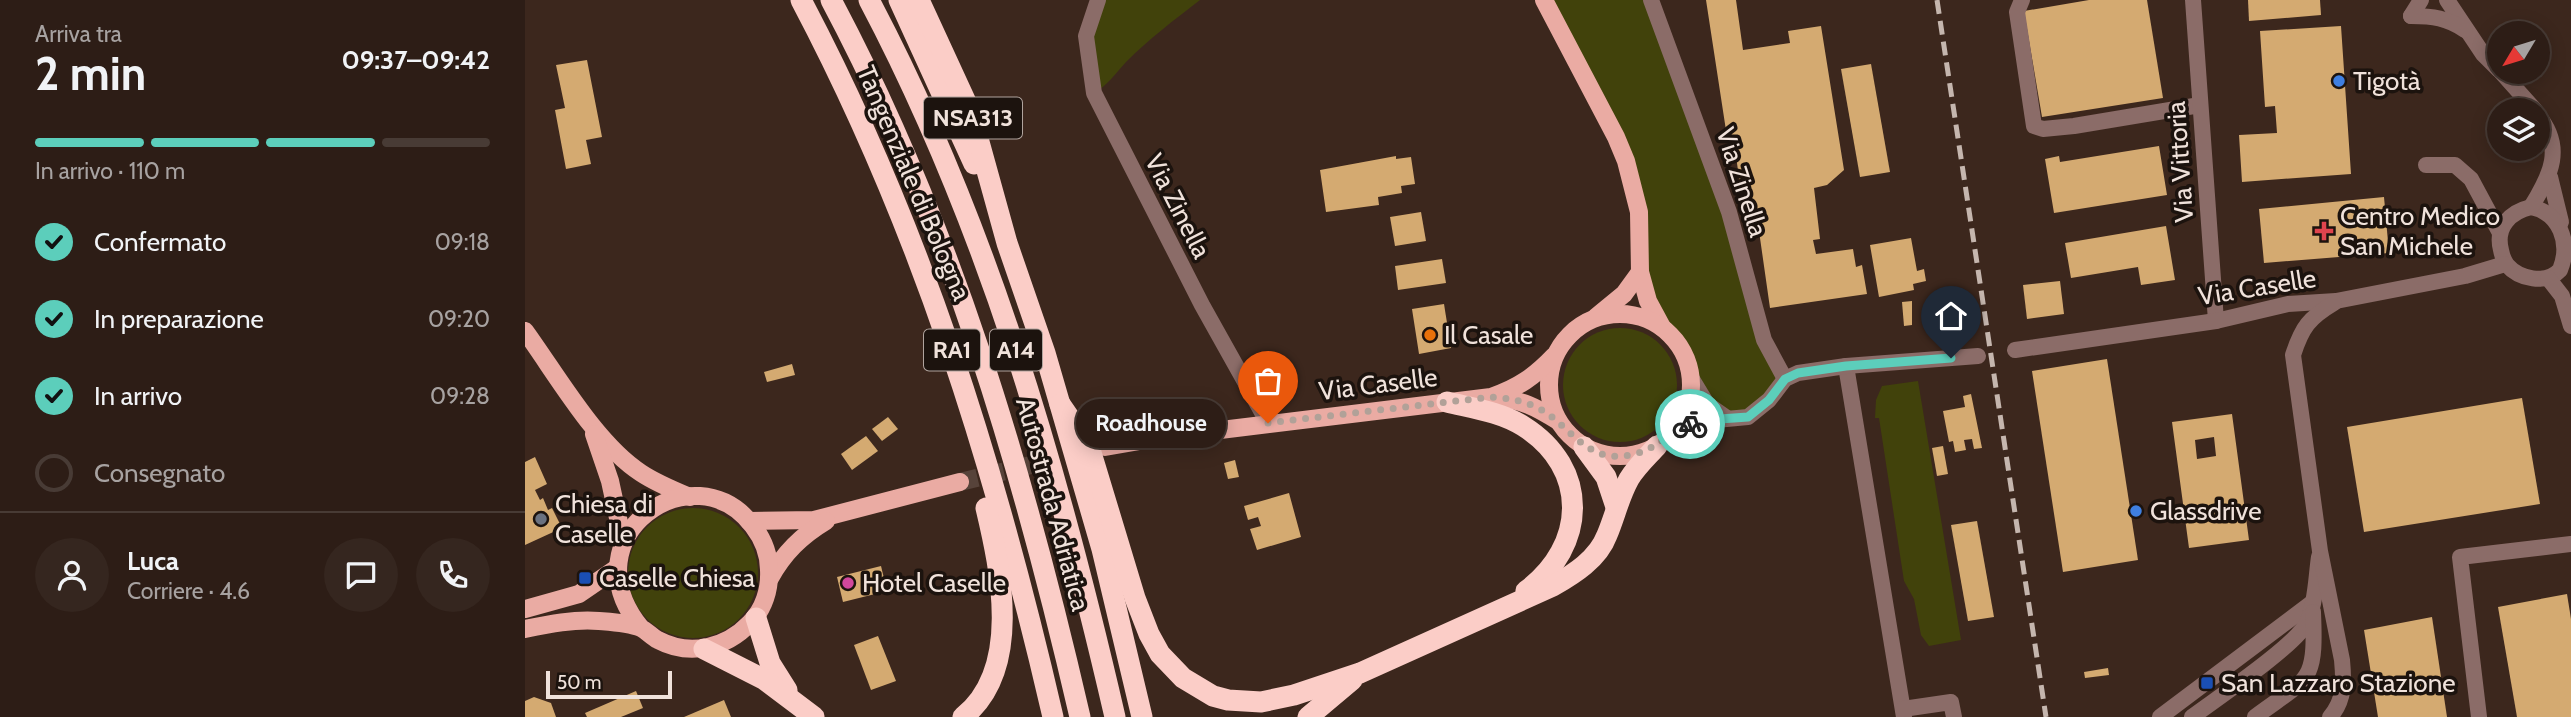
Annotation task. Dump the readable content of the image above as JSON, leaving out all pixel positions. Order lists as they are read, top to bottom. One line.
{"streets":{"highway":["NSA313","Tangenziale di Bologna","RA1","A14","Autostrada Adriatica"],"main road":["Via Caselle"],"street":["Via Vittoria","Via Zinella"]},"crossings":[["Via Vittoria","Via Caselle"],["Via Zinella","Via Caselle"]],"places":{"other":["Tigotà","Il Casale","Roadhouse","Glassdrive","Chiesa di Caselle","Hotel Caselle"],"health":["Centro Medico San Michele"],"transit":["Caselle Chiesa","San Lazzaro Stazione"]},"scale_bar":"50 m","north":"bottom left","page":{"heading":["2 min","Arriva tra","09:37–09:42"],"panel":["Luca","Corriere · 4.6"],"bar":"In arrivo · 110 m","list":[["Confermato","09:18"],["In preparazione","09:20"],["In arrivo","09:28"],"Consegnato"],"bubble":"Roadhouse","scale":"50 m"}}
